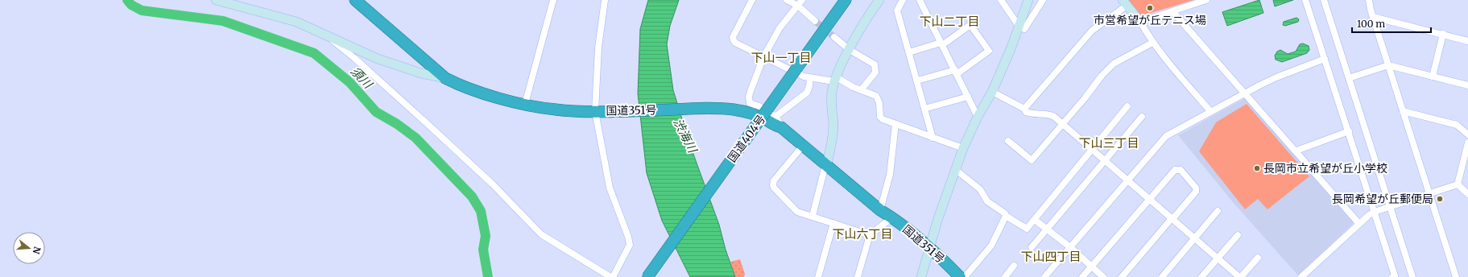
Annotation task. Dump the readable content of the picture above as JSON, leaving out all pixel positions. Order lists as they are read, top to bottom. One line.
{"streets":{"highway":["国道351号","国道404号"]},"districts":["下山二丁目","下山一丁目","下山三丁目","下山六丁目","下山四丁目"],"water":["須川","渋海川"],"places":["市営希望が丘テニス場","長岡市立希望が丘小学校","長岡希望が丘郵便局"],"scale_bar":"100 m","north":"right"}
